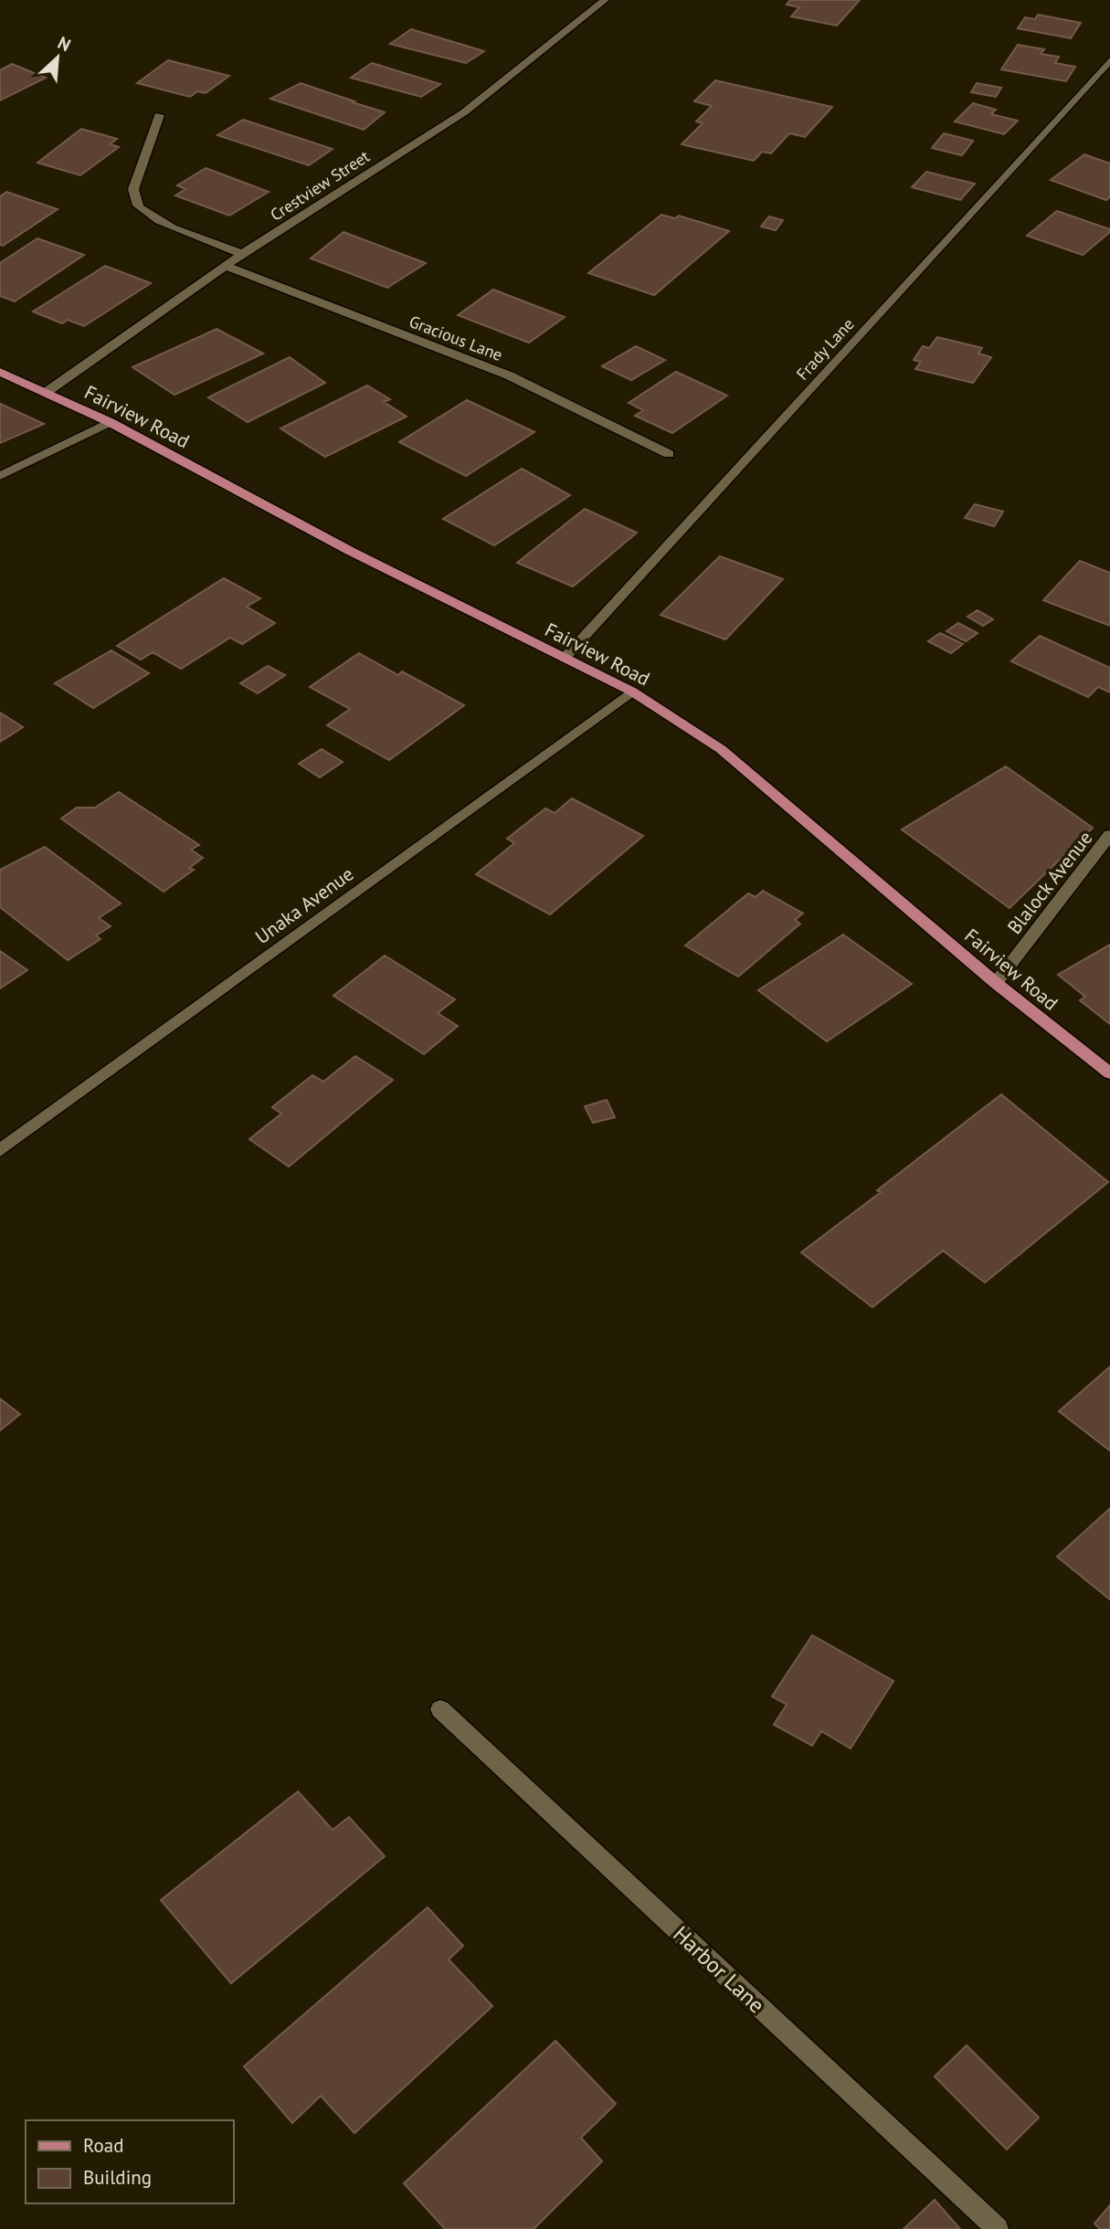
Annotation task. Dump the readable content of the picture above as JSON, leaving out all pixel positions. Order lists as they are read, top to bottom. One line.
{"streets":{"main road":["Fairview Road"],"street":["Crestview Street","Gracious Lane","Frady Lane","Blalock Avenue","Unaka Avenue","Harbor Lane"]},"crossings":[["Crestview Street","Gracious Lane"],["Crestview Street","Fairview Road"],["Frady Lane","Fairview Road"],["Fairview Road","Blalock Avenue"],["Fairview Road","Unaka Avenue"]],"legend":["Road","Building"],"north":"top right"}
